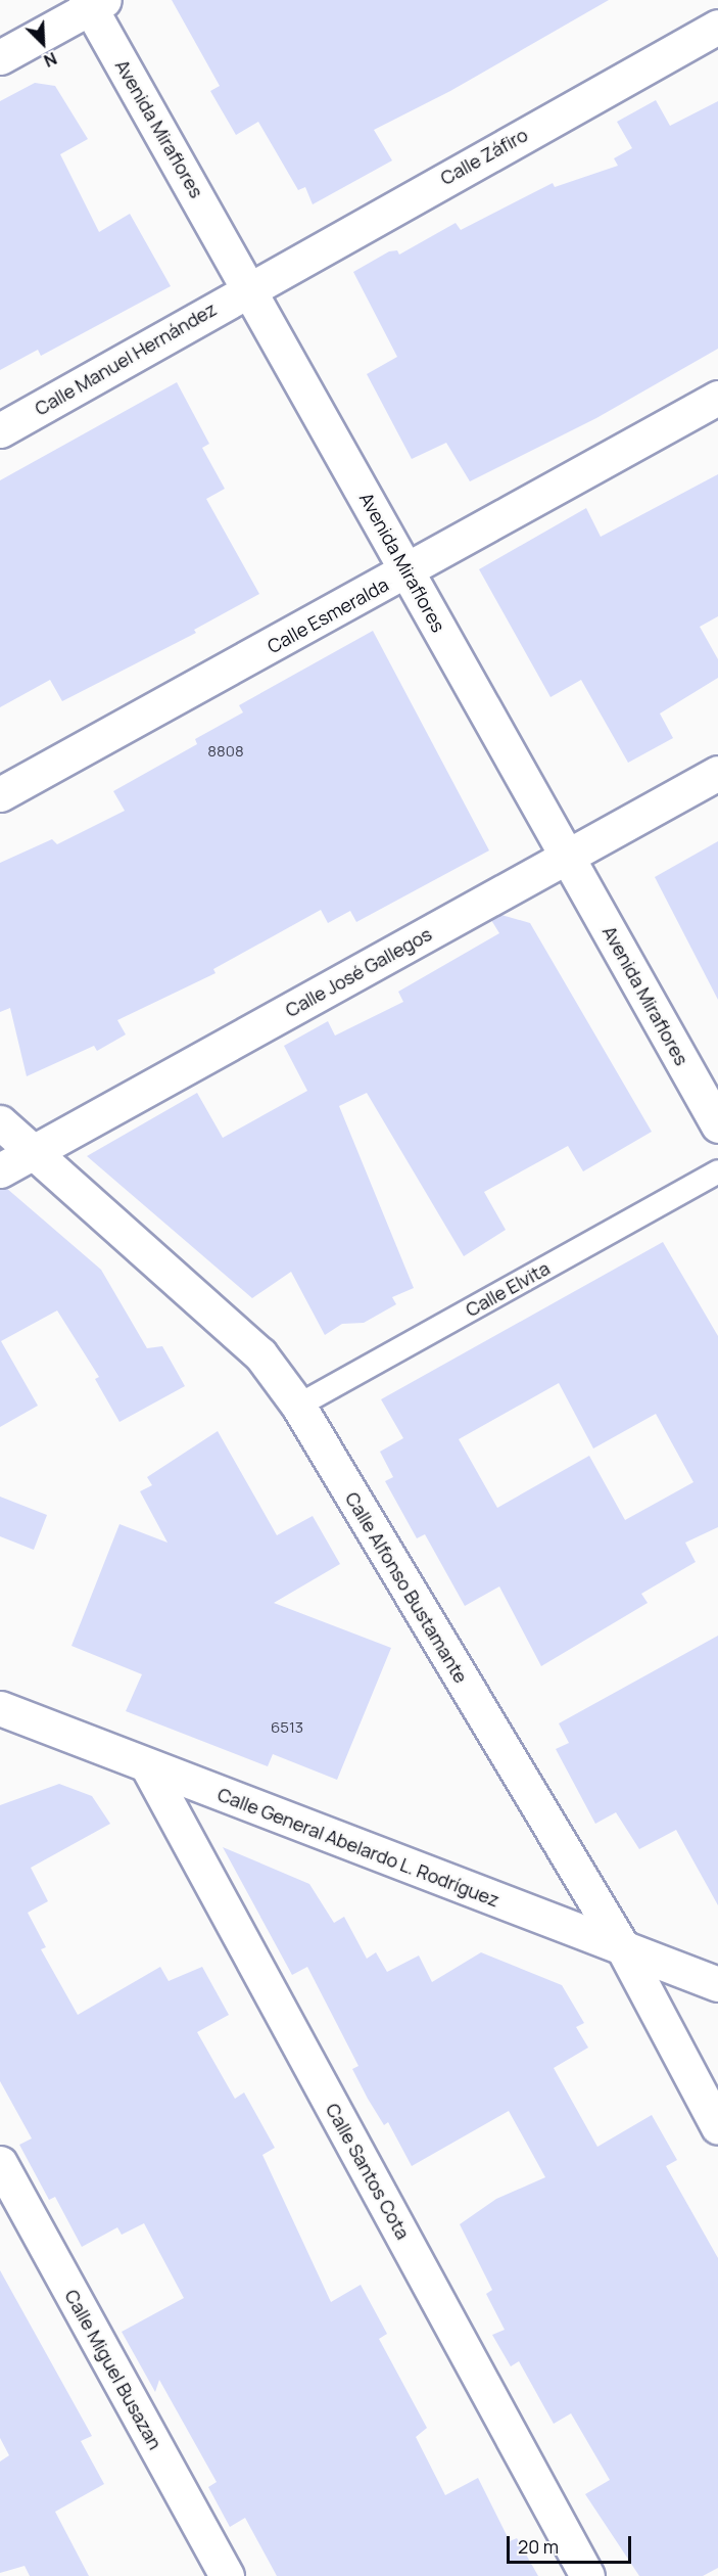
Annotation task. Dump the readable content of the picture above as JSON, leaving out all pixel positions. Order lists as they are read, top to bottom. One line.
{"streets":{"street":["Avenida Miraflores","Calle Záfiro","Calle Manuel Hernández","Calle Esmeralda","Calle José Gallegos","Calle Alfonso Bustamante","Calle General Abelardo L. Rodríguez","Calle Santos Cota","Calle Miguel Busazan"],"lane":["Calle Elvita"]},"crossings":[["Avenida Miraflores","Calle Záfiro"],["Avenida Miraflores","Calle Manuel Hernández"],["Avenida Miraflores","Calle Esmeralda"],["Avenida Miraflores","Calle José Gallegos"],["Calle Záfiro","Calle Manuel Hernández"],["Calle José Gallegos","Calle Alfonso Bustamante"],["Calle Elvita","Calle Alfonso Bustamante"],["Calle Alfonso Bustamante","Calle General Abelardo L. Rodríguez"],["Calle General Abelardo L. Rodríguez","Calle Santos Cota"]],"house_numbers":["8808","6513"],"scale_bar":"20 m","north":"bottom right"}
